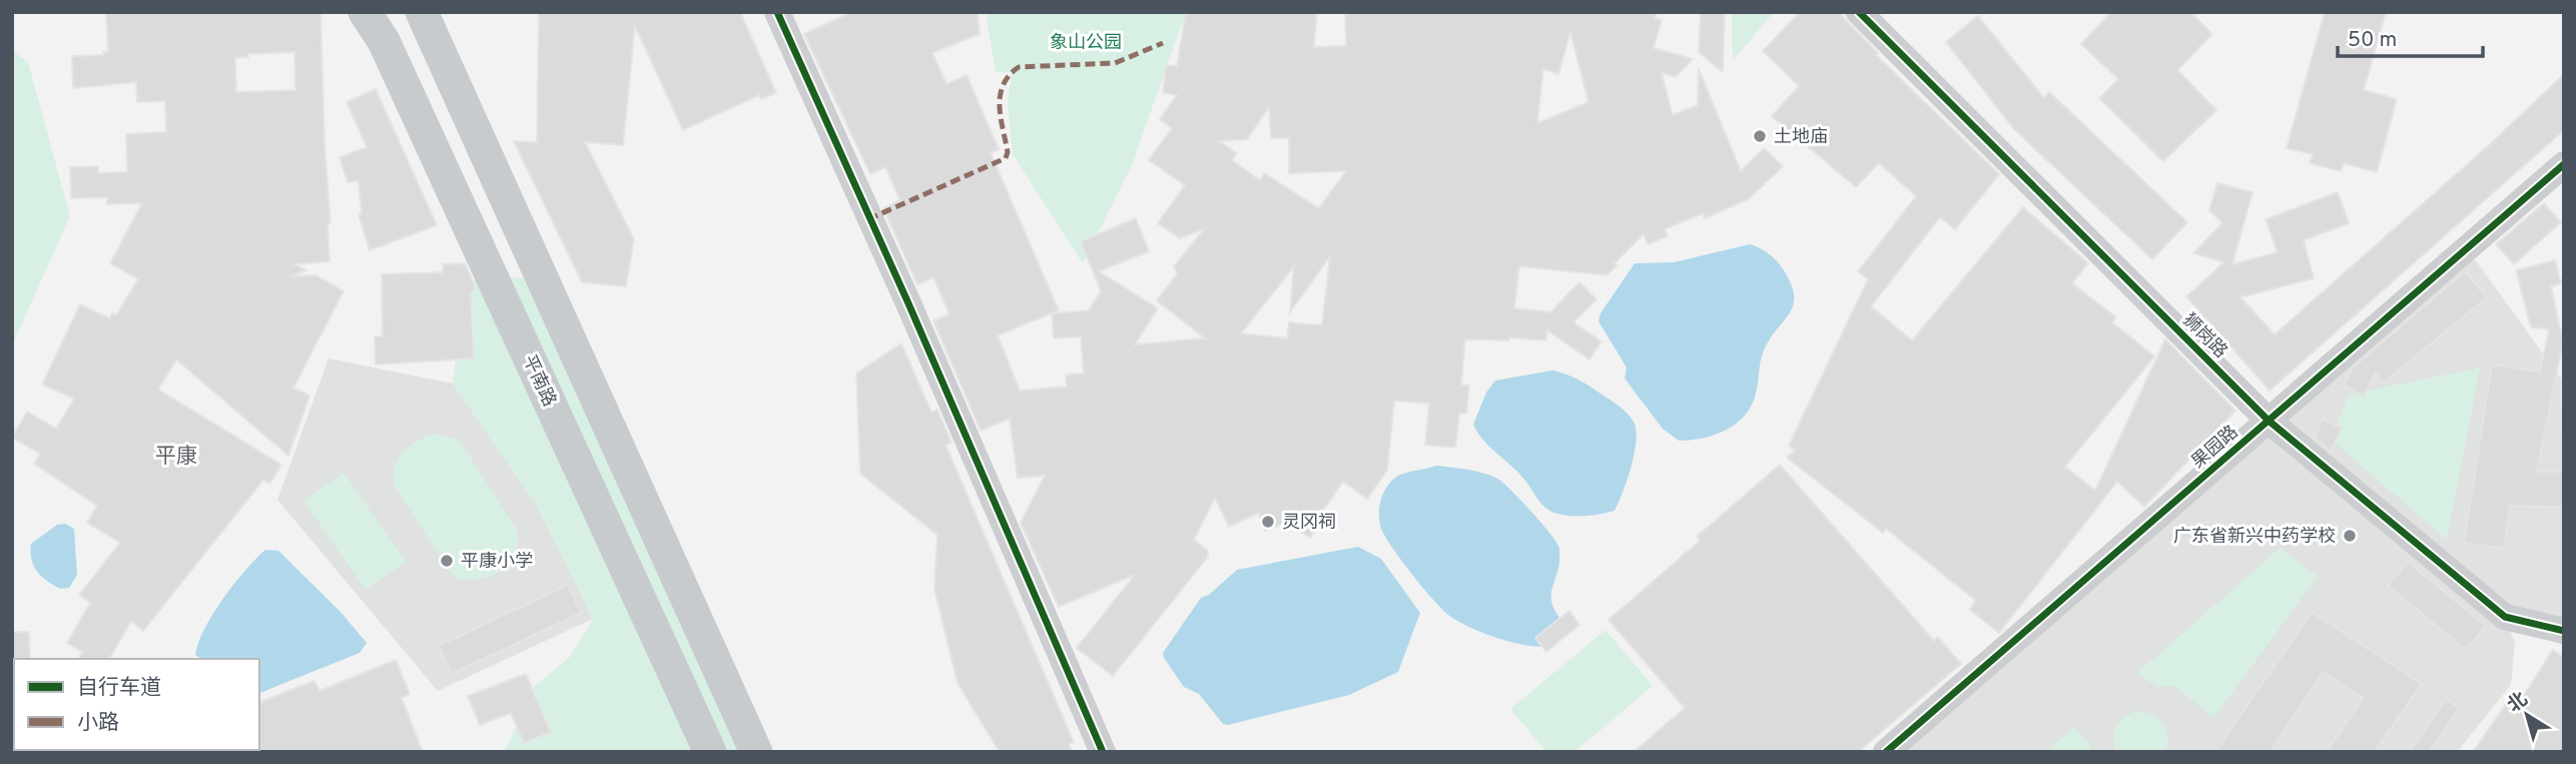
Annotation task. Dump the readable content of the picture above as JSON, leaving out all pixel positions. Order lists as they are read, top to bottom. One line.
{"streets":{"main road":["平南路"],"street":["狮岗路","果园路"]},"crossings":[["狮岗路","果园路"]],"districts":["平康"],"parks":["象山公园"],"places":["土地庙","灵冈祠","广东省新兴中药学校","平康小学"],"legend":["自行车道","小路"],"scale_bar":"50 m","north":"top left"}
